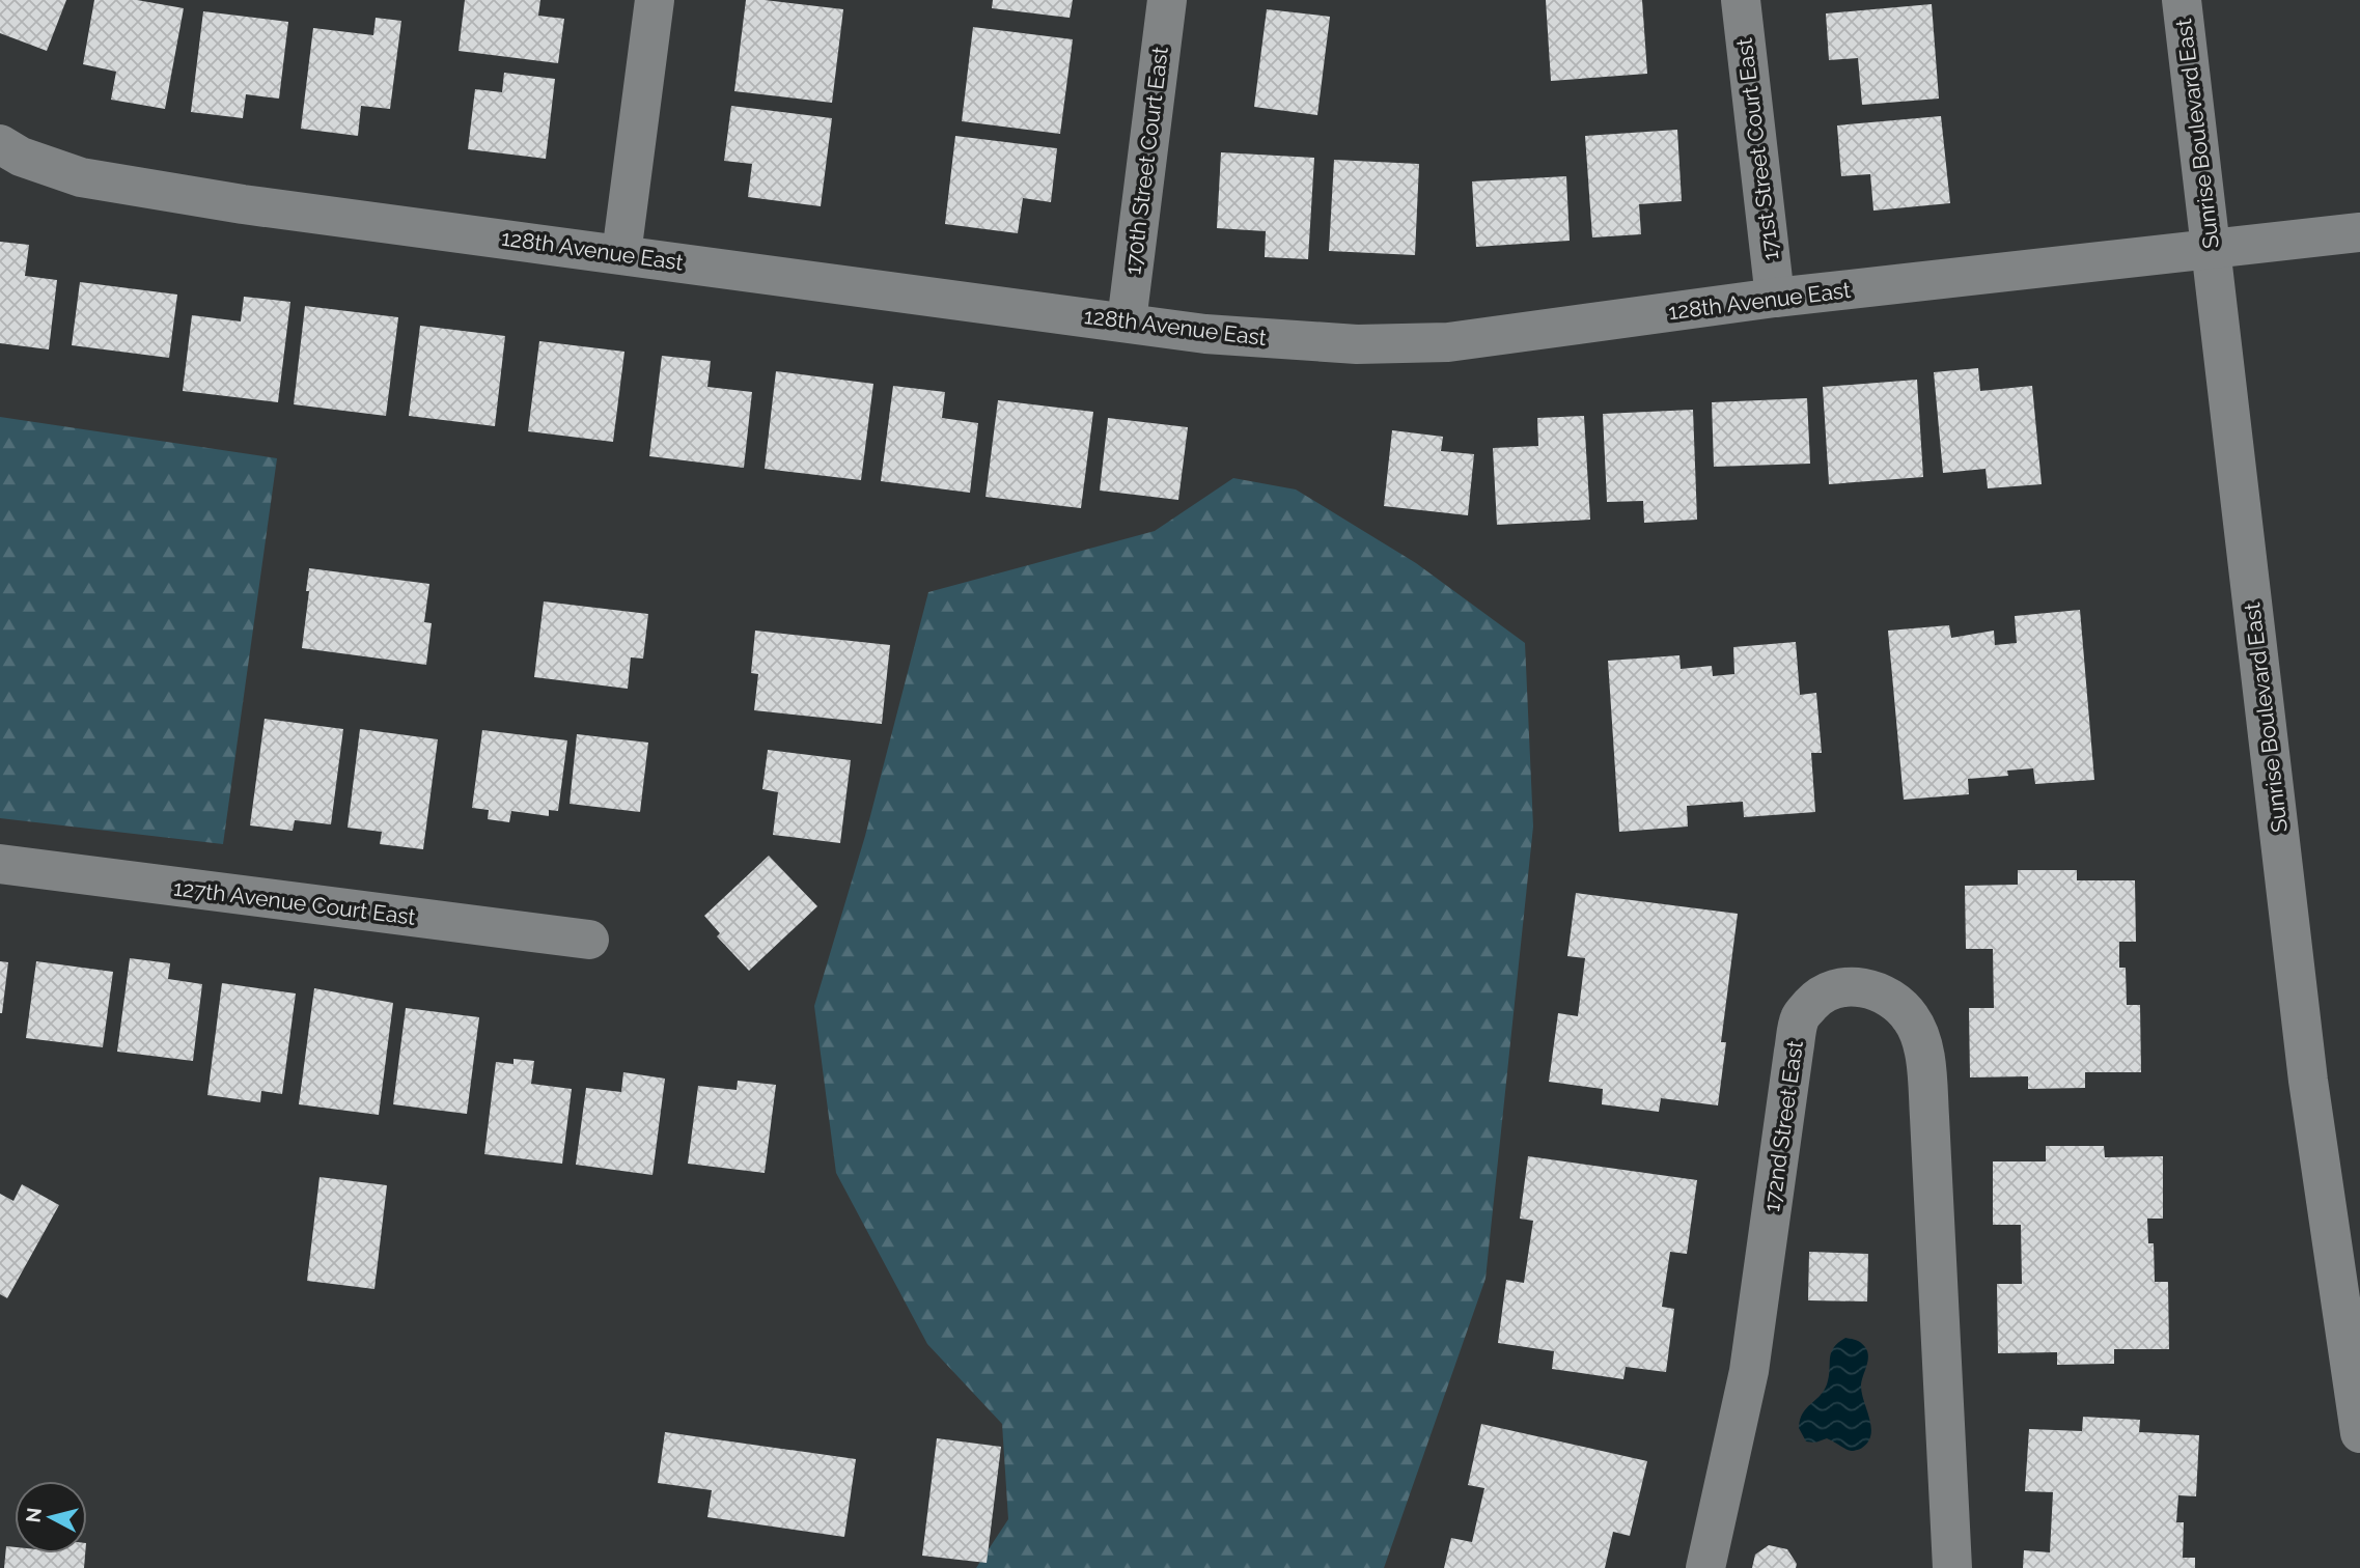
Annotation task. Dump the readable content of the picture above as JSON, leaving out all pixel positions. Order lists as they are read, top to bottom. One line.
{"streets":{"street":["Sunrise Boulevard East","171st Street Court East","170th Street Court East","128th Avenue East","127th Avenue Court East","172nd Street East"]},"crossings":[["Sunrise Boulevard East","128th Avenue East"],["171st Street Court East","128th Avenue East"],["170th Street Court East","128th Avenue East"]],"north":"left"}
